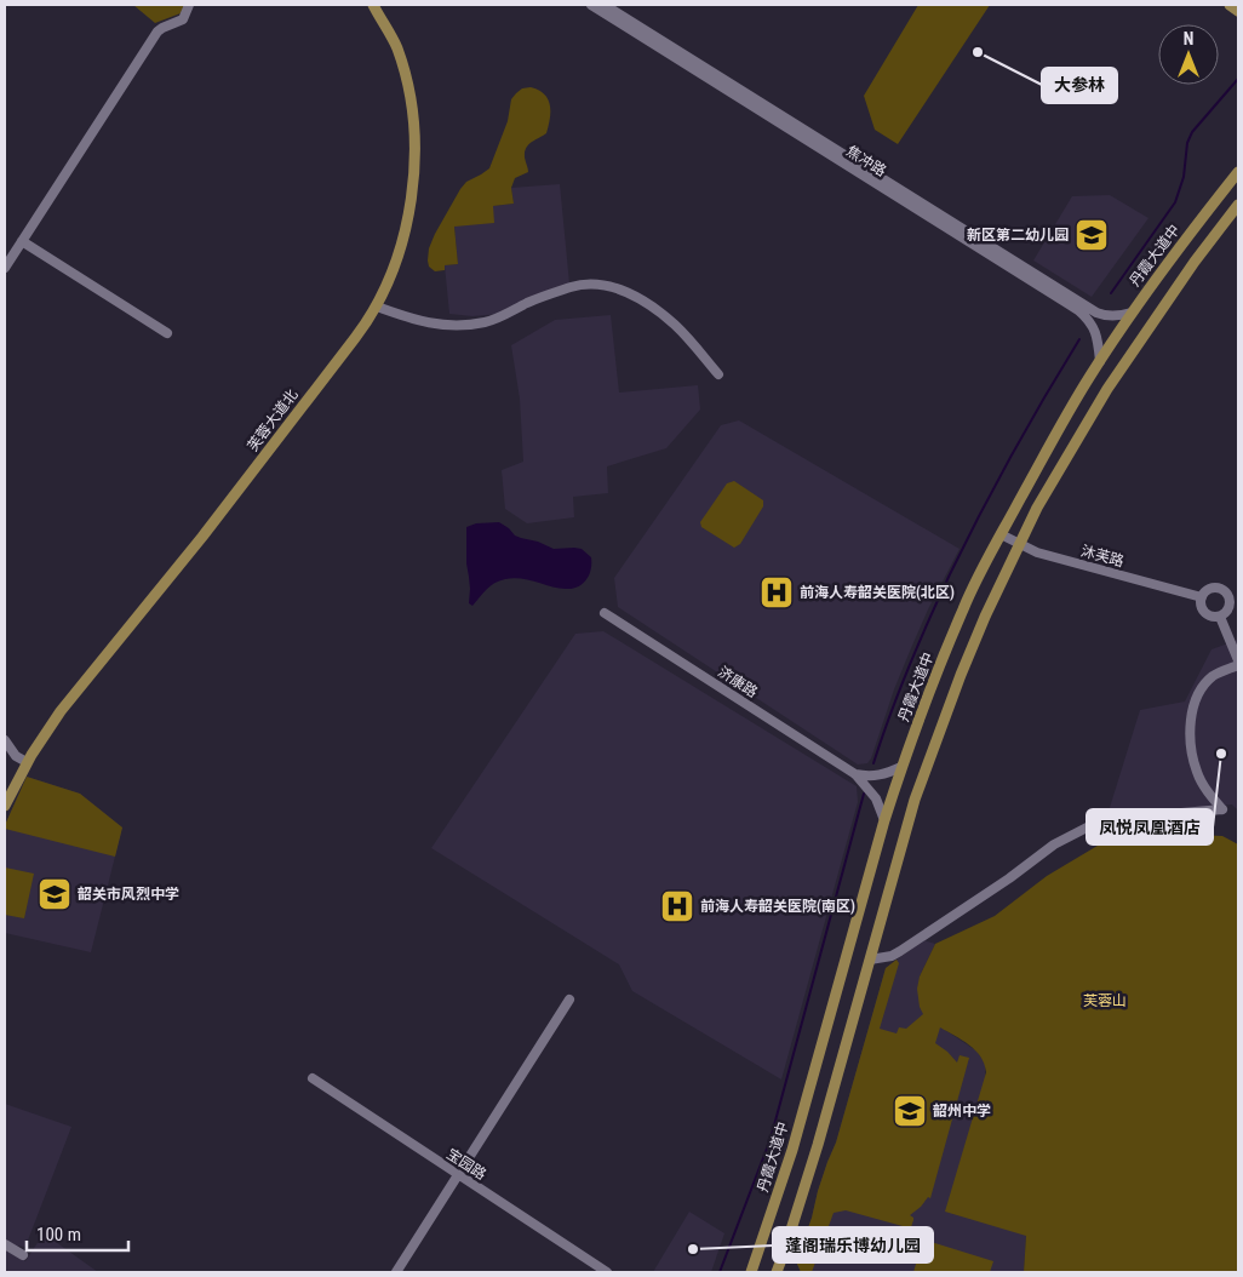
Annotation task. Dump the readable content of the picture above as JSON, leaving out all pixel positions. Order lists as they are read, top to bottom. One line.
{"streets":{"main road":["丹霞大道中","芙蓉大道北"],"street":["焦冲路","沐芙路","济康路","宝园路"]},"crossings":[["焦冲路","丹霞大道中"],["丹霞大道中","沐芙路"],["丹霞大道中","济康路"]],"parks":["芙蓉山"],"places":{"other":["大参林","凤悦凤凰酒店","蓬阁瑞乐博幼儿园"],"school or university":["新区第二幼儿园","韶关市风烈中学","韶州中学"],"hospital":["前海人寿韶关医院(北区)","前海人寿韶关医院(南区)"]},"scale_bar":"100 m","north":"top"}
